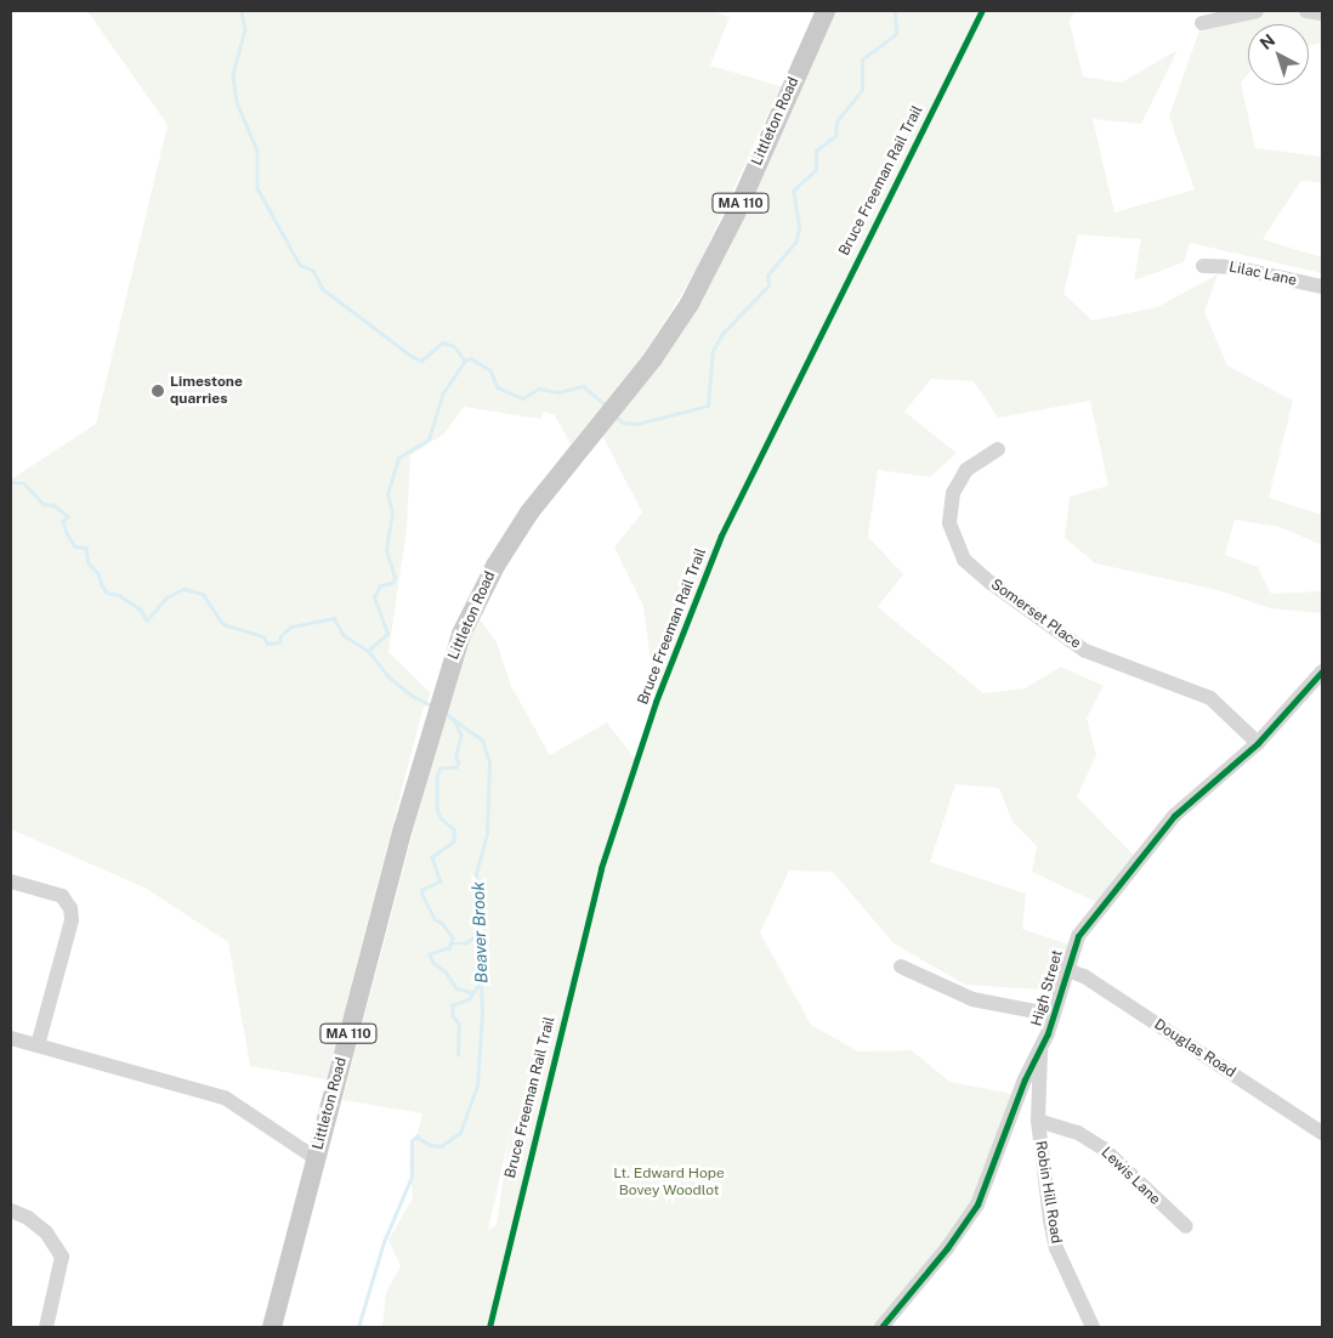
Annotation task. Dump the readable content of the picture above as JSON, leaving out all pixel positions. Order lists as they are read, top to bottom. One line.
{"streets":{"main road":["Littleton Road","MA 110"],"street":["Lilac Lane","Somerset Place","High Street","Douglas Road","Lewis Lane","Robin Hill Road"],"cycle path":["Bruce Freeman Rail Trail"]},"crossings":[["Somerset Place","High Street"],["High Street","Douglas Road"],["High Street","Robin Hill Road"],["Lewis Lane","Robin Hill Road"]],"water":["Beaver Brook"],"parks":["Lt. Edward Hope Bovey Woodlot"],"places":["Limestone quarries"],"north":"top left"}
